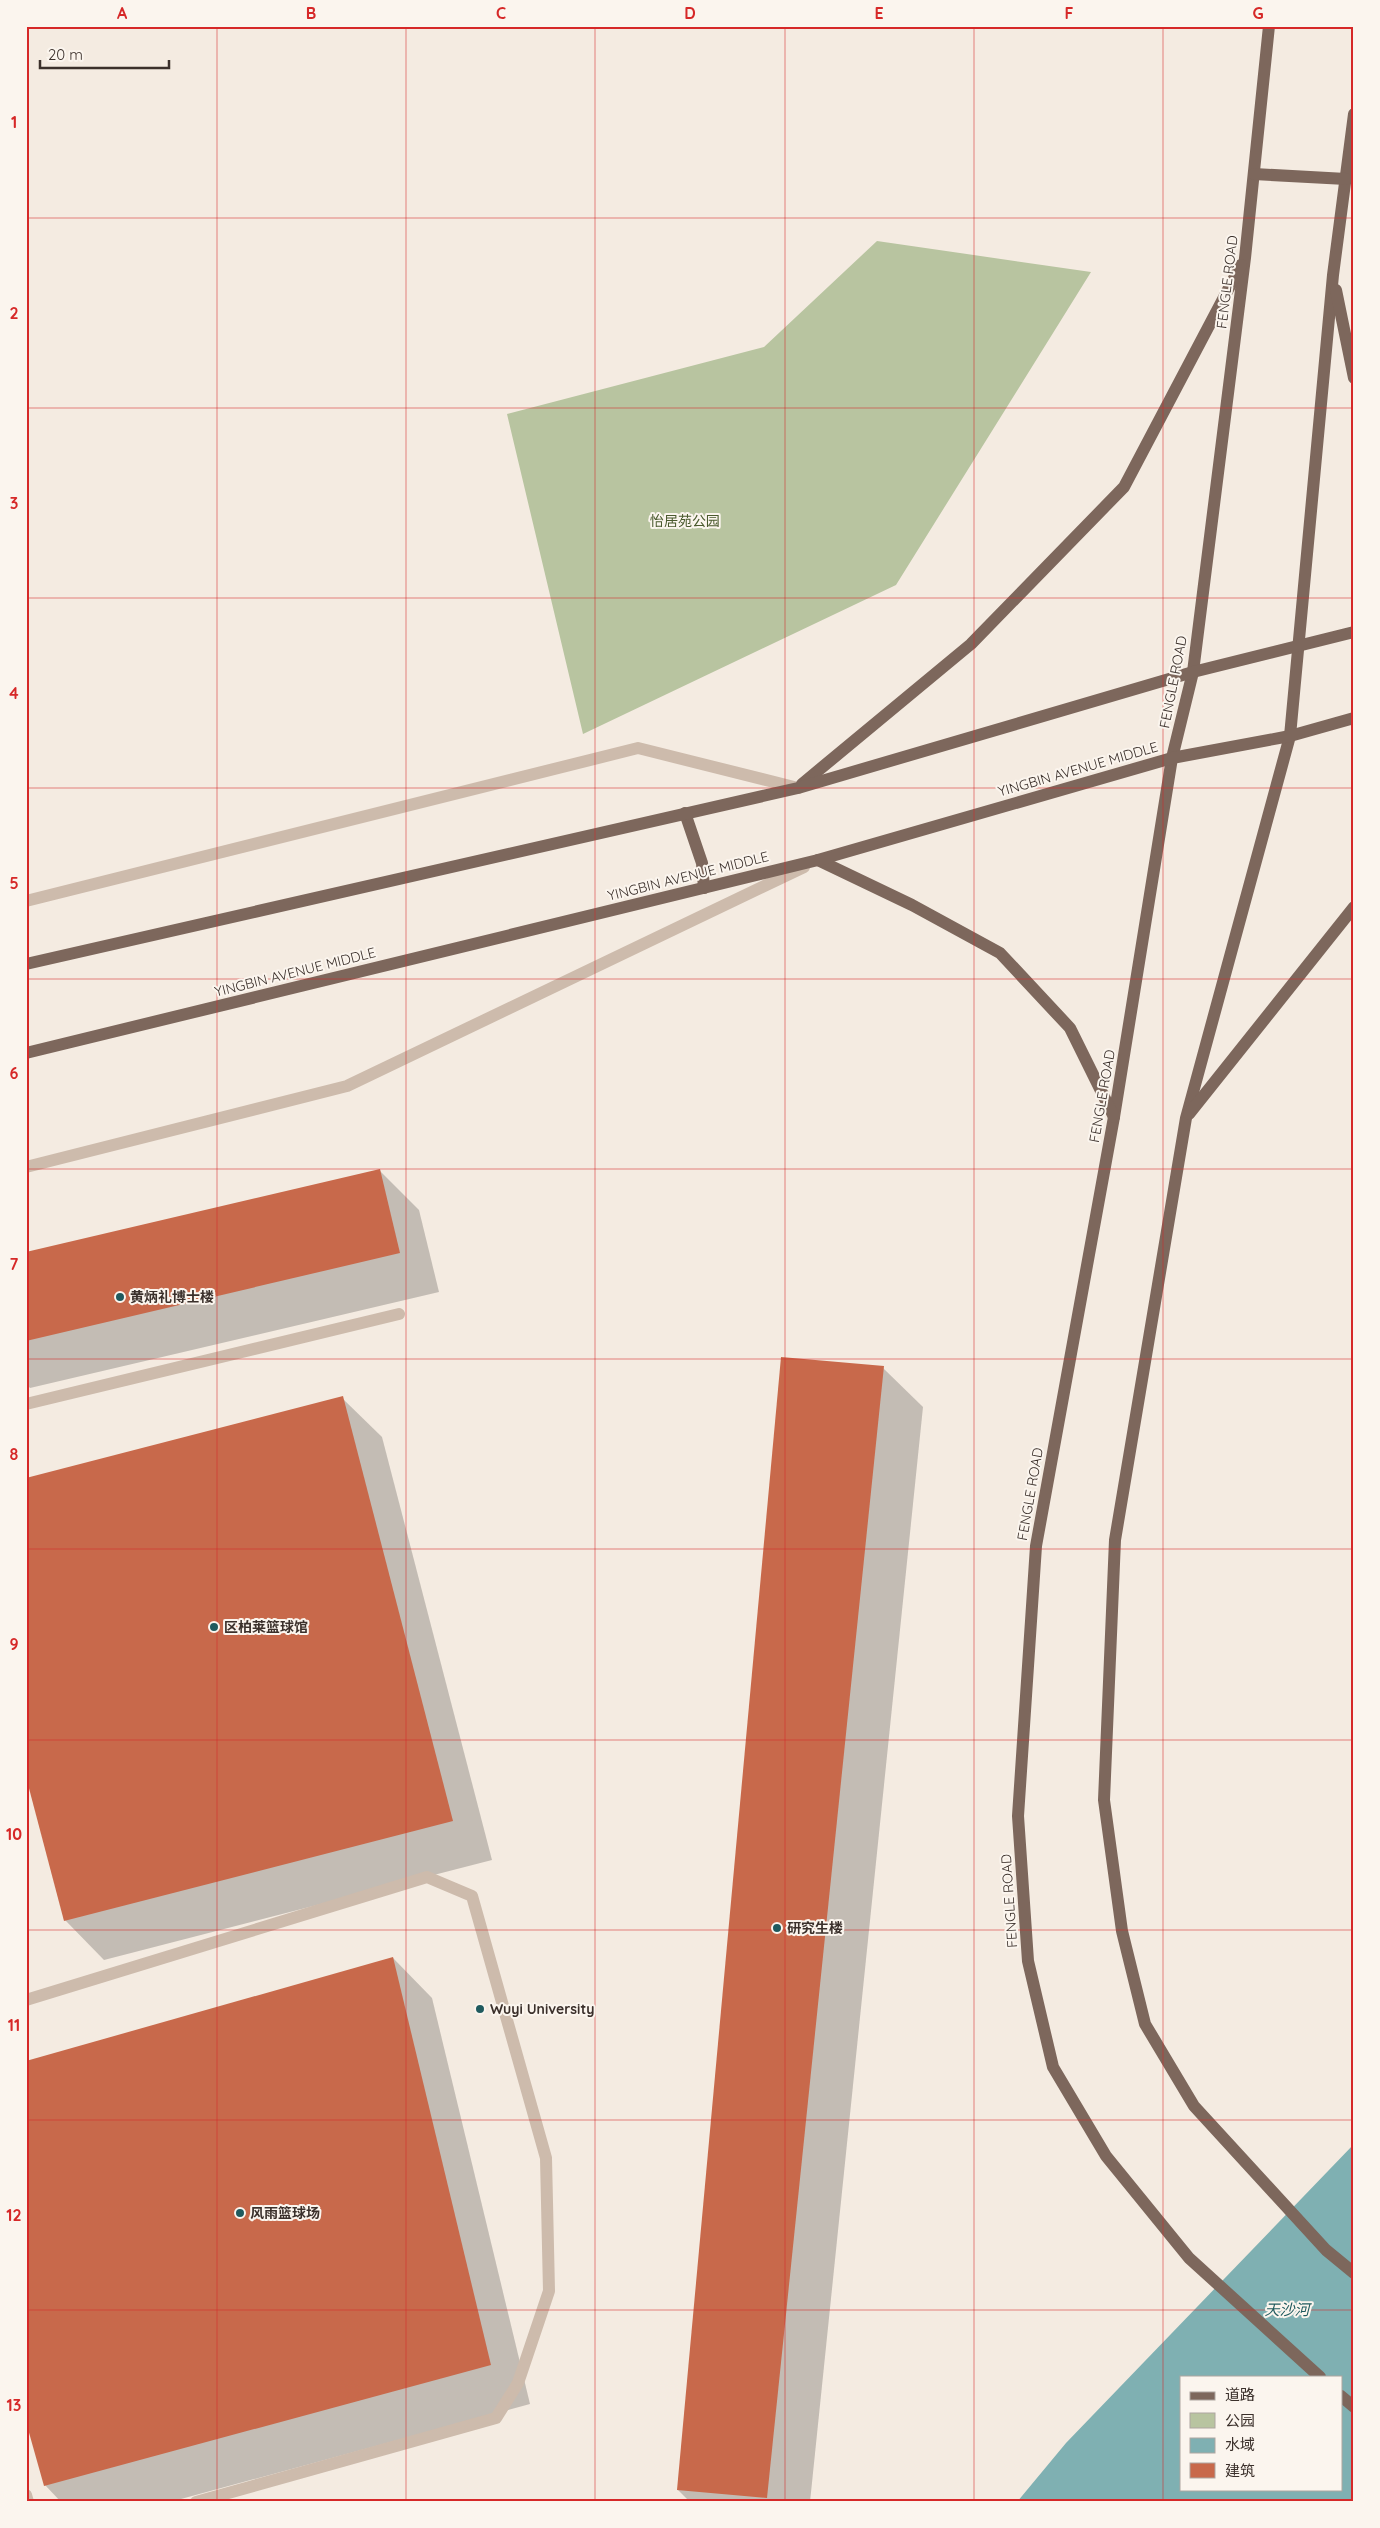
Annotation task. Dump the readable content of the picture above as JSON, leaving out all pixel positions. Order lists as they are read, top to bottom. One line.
{"streets":{"main road":["FENGLE ROAD","YINGBIN AVENUE MIDDLE"]},"crossings":[["FENGLE ROAD","YINGBIN AVENUE MIDDLE"]],"water":["天沙河"],"parks":["怡居苑公园"],"places":["黄炳礼博士楼","区柏莱篮球馆","研究生楼","Wuyi University","风雨篮球场"],"legend":["道路","公园","水域","建筑"],"scale_bar":"20 m","grid":{"columns":["A","B","C","D","E","F","G"],"rows":["1","2","3","4","5","6","7","8","9","10","11","12","13"]}}
